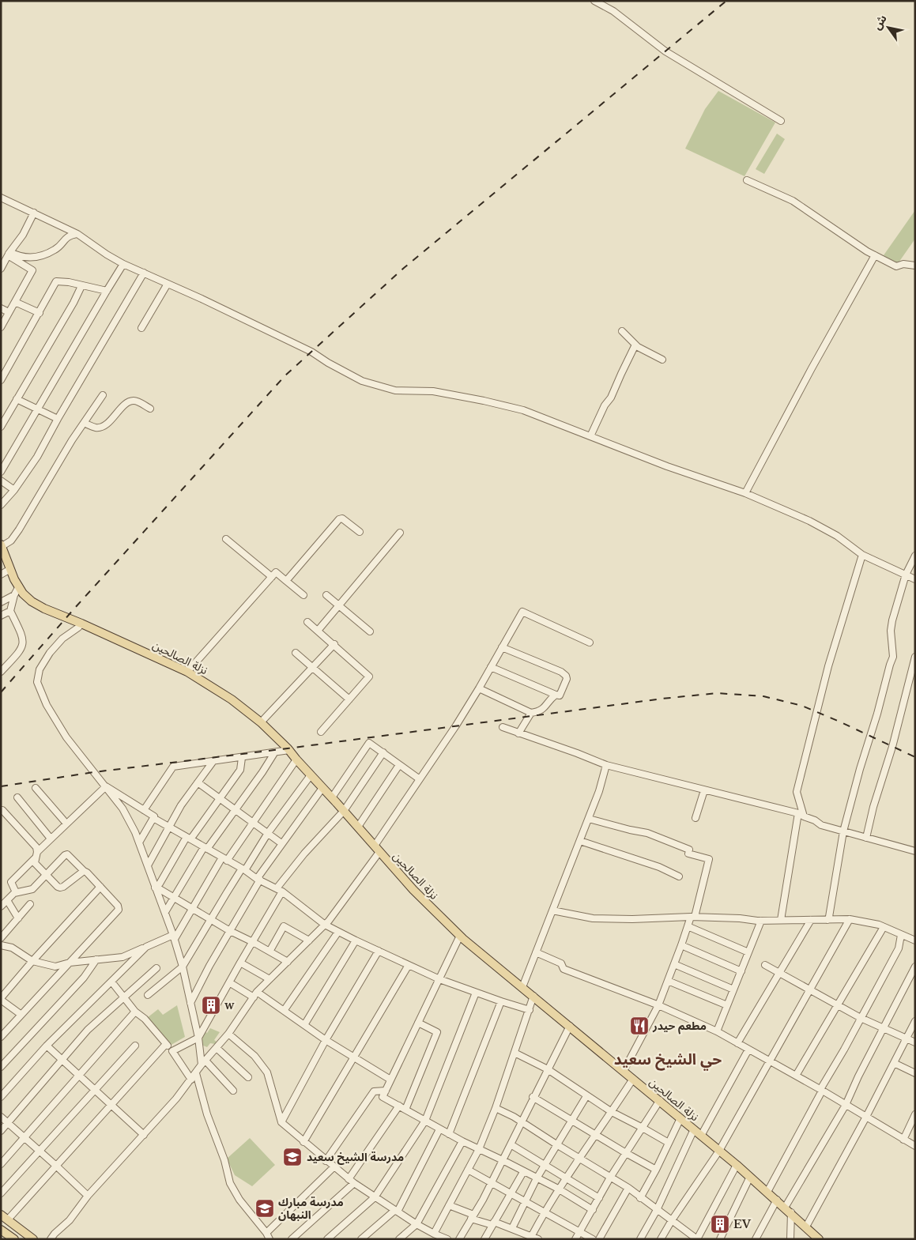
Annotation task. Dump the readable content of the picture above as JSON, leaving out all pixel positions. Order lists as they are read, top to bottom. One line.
{"streets":{"main road":["نزلة الصالحين"]},"districts":["حي الشيخ سعيد"],"places":{"building":["w","EV"],"restaurant":["مطعم حيدر"],"school or university":["مدرسة الشيخ سعيد","مدرسة مبارك النبهان"]},"north":"top left"}
